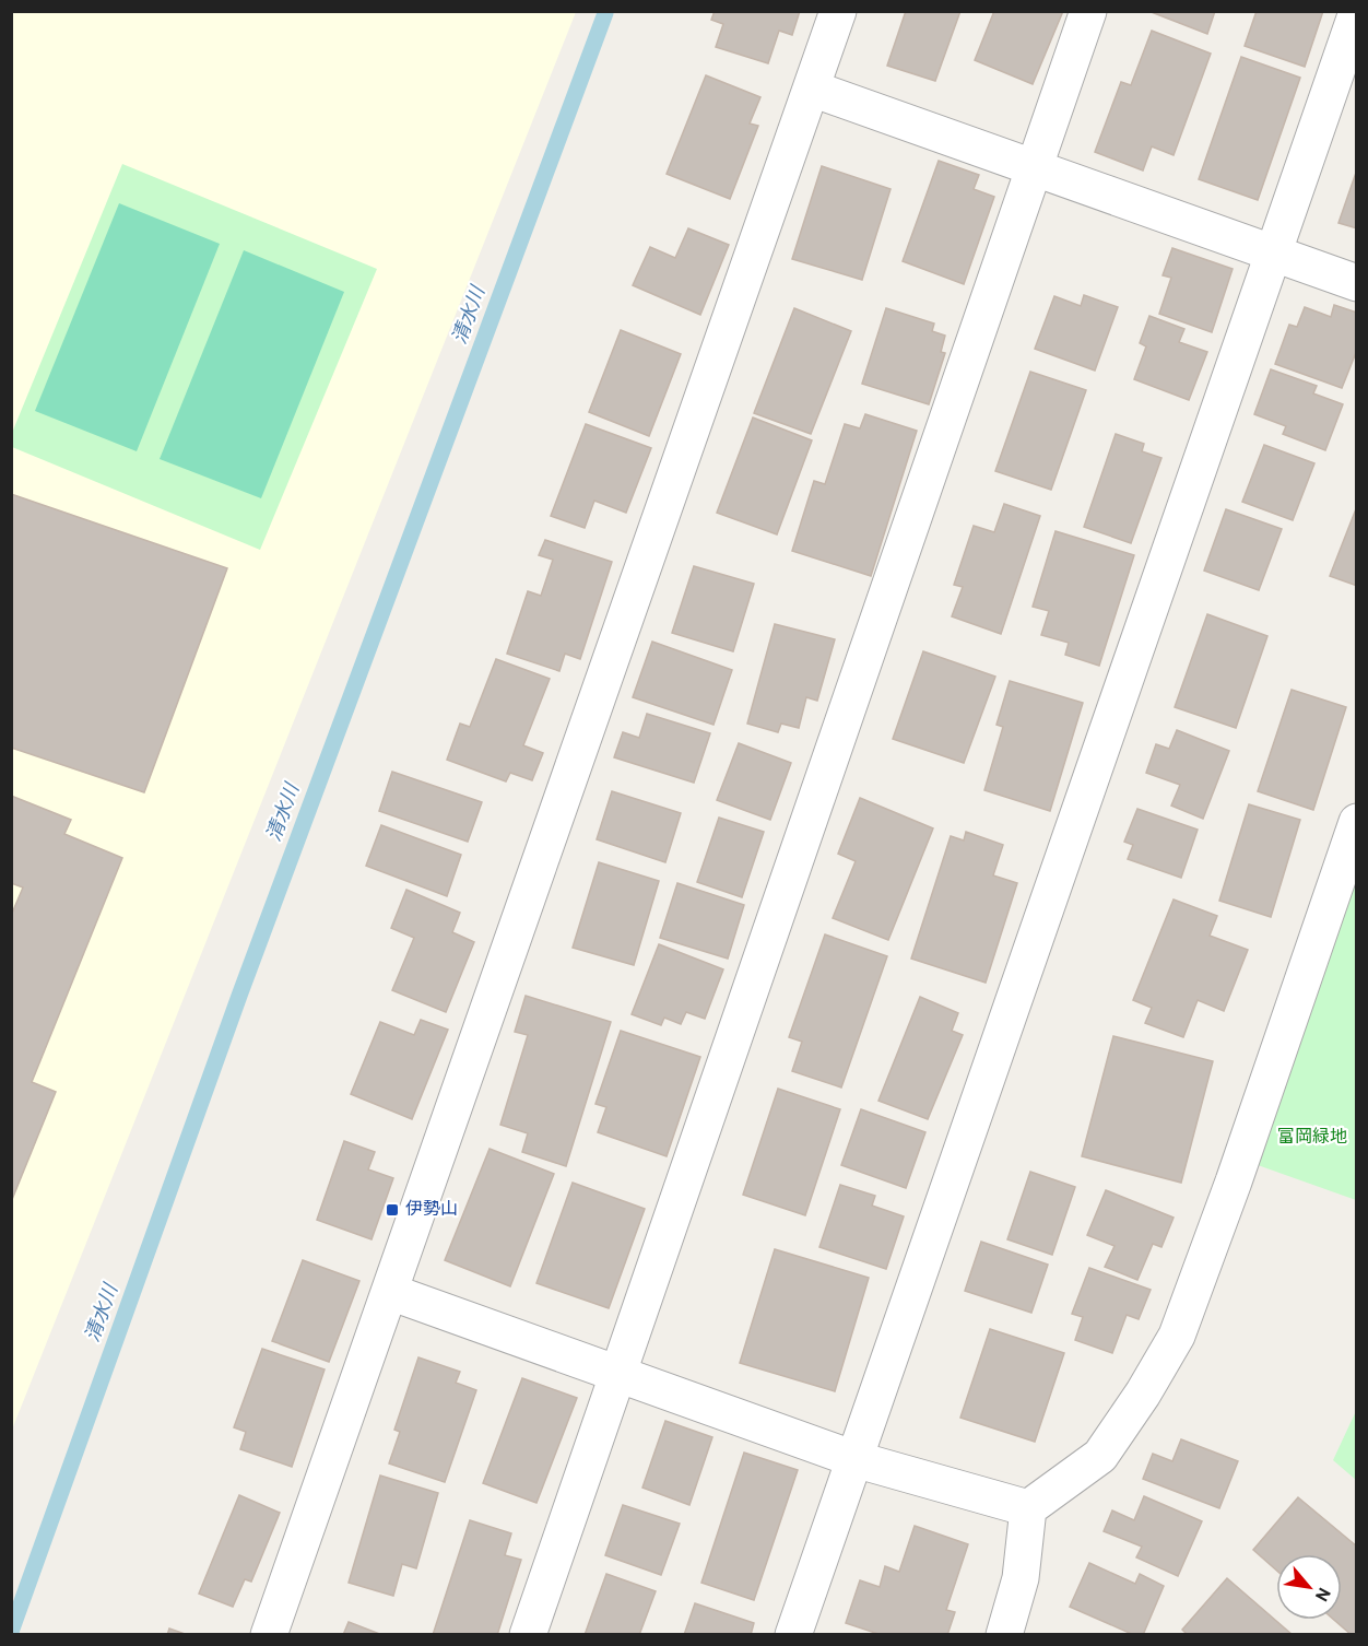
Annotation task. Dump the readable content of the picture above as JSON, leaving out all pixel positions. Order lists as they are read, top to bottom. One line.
{"water":["清水川"],"parks":["富岡緑地"],"places":{"transit":["伊勢山"]},"north":"bottom right"}
